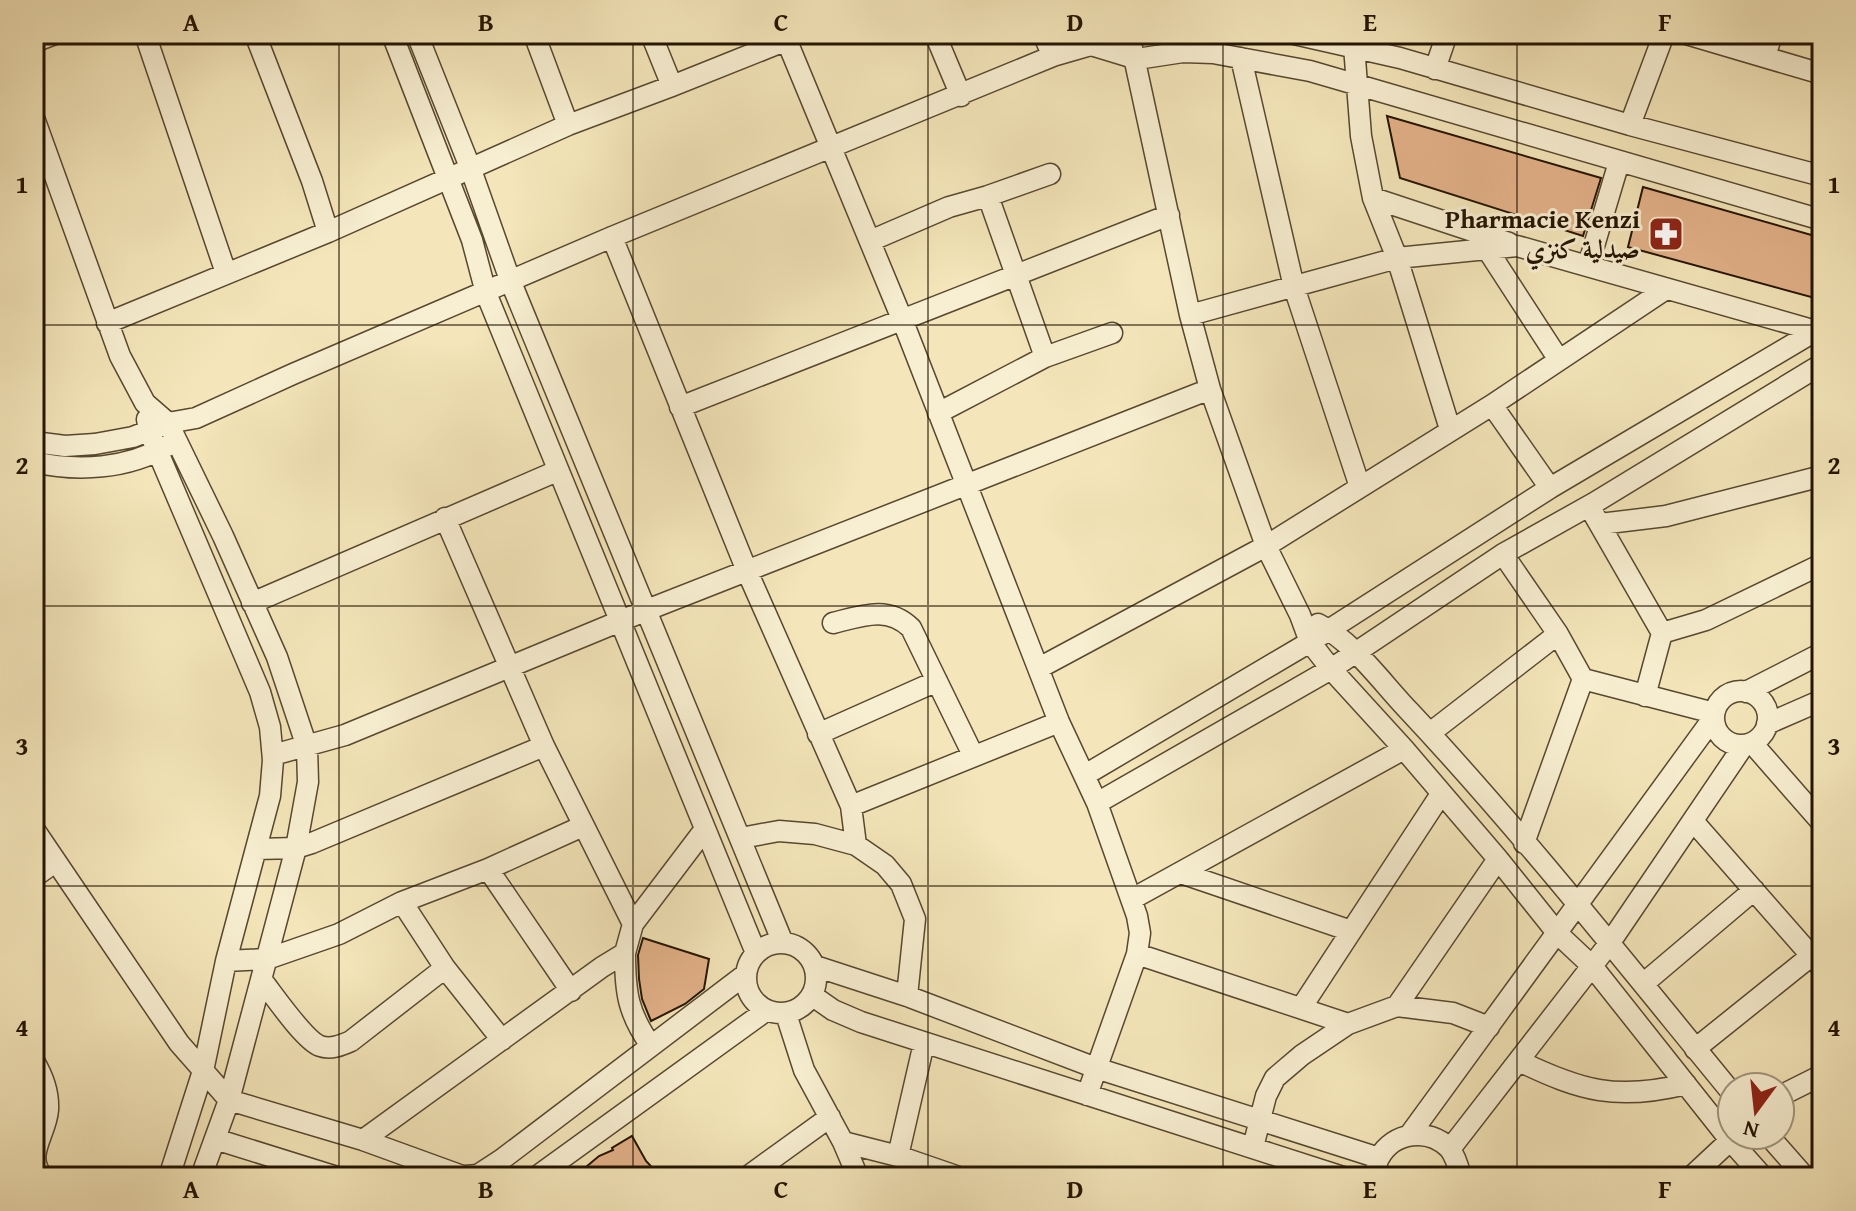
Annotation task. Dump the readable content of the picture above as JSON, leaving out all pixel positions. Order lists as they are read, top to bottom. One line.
{"places":{"pharmacy":["Pharmacie Kenzi صيدلية كنزي"]},"north":"bottom","grid":{"columns":["A","B","C","D","E","F"],"rows":["1","2","3","4"]}}
